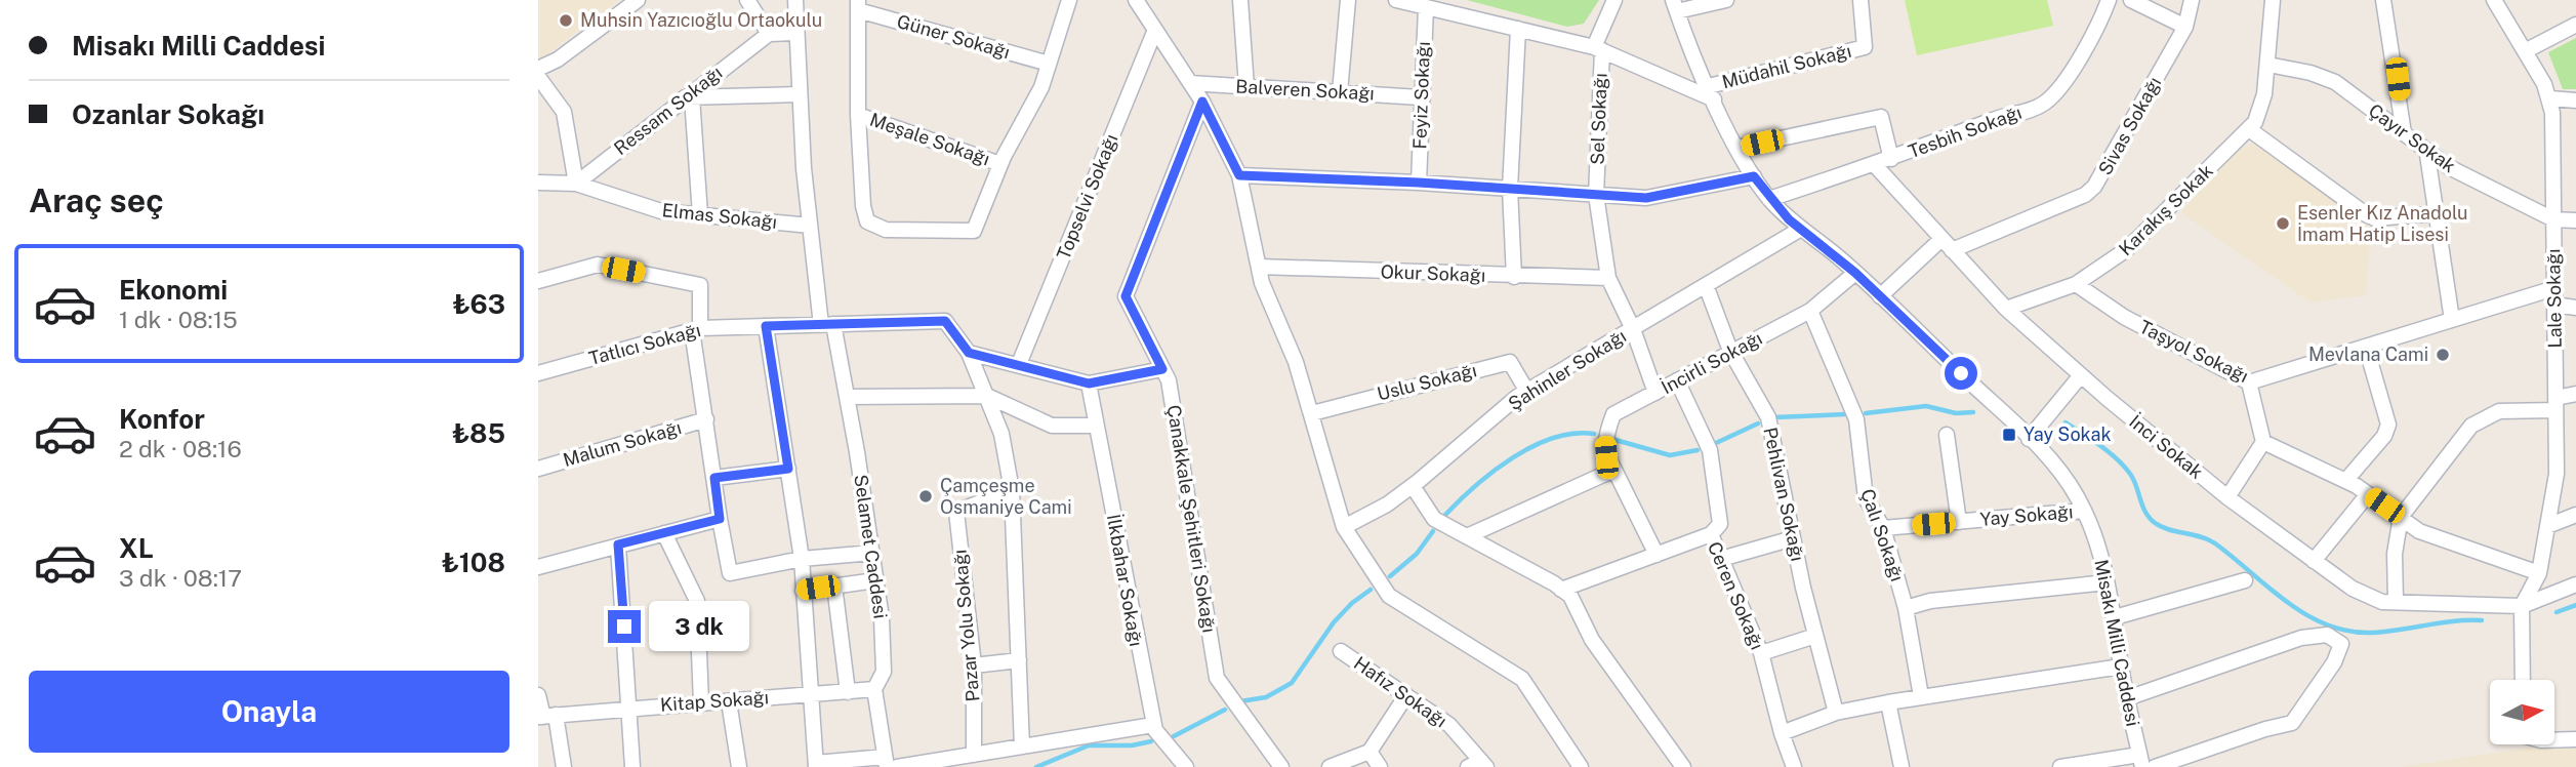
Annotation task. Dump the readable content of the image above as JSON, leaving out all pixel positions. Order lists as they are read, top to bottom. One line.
{"streets":{"street":["Güner Sokağı","Müdahil Sokağı","Balveren Sokağı","Feyiz Sokağı","Ressam Sokağı","Sel Sokağı","Sivas Sokağı","Tesbih Sokağı","Çayır Sokak","Meşale Sokağı","Topselvi Sokağı","Karakış Sokak","Elmas Sokağı","Okur Sokağı","Lale Sokağı","Tatlıcı Sokağı","Taşyol Sokağı","İncirli Sokağı","Şahinler Sokağı","Uslu Sokağı","Malum Sokağı","İnci Sokak","Pehlivan Sokağı","Yay Sokağı","Çanakkale Şehitleri Sokağı","Çalı Sokağı","Selamet Caddesi","İlkbahar Sokağı","Ceren Sokağı","Pazar Yolu Sokağı","Misakı Milli Caddesi","Hafız Sokağı","Kitap Sokağı"]},"crossings":[["Müdahil Sokağı","Misakı Milli Caddesi"],["Balveren Sokağı","Feyiz Sokağı"],["Ressam Sokağı","Elmas Sokağı"],["Sel Sokağı","Okur Sokağı"],["Sel Sokağı","İncirli Sokağı"],["Sel Sokağı","Şahinler Sokağı"],["Sivas Sokağı","İnci Sokak"],["Sivas Sokağı","Misakı Milli Caddesi"],["Tesbih Sokağı","İnci Sokak"],["Tesbih Sokağı","Misakı Milli Caddesi"],["Çayır Sokak","Lale Sokağı"],["Karakış Sokak","Taşyol Sokağı"],["Elmas Sokağı","Selamet Caddesi"],["Lale Sokağı","Taşyol Sokağı"],["Lale Sokağı","İnci Sokak"],["Tatlıcı Sokağı","Selamet Caddesi"],["İncirli Sokağı","Pehlivan Sokağı"],["İncirli Sokağı","Çalı Sokağı"],["İncirli Sokağı","Ceren Sokağı"],["İncirli Sokağı","Misakı Milli Caddesi"],["Şahinler Sokağı","Uslu Sokağı"],["Şahinler Sokağı","Pehlivan Sokağı"],["Şahinler Sokağı","Misakı Milli Caddesi"],["Yay Sokağı","Çalı Sokağı"],["Yay Sokağı","Misakı Milli Caddesi"],["Selamet Caddesi","Kitap Sokağı"]],"places":{"other":["Muhsin Yazıcıoğlu Ortaokulu","Esenler Kız Anadolu İmam Hatip Lisesi","Mevlana Cami","Çamçeşme Osmaniye Cami"],"transit":["Yay Sokak"]},"north":"right","page":{"banner":["Misakı Milli Caddesi","Ozanlar Sokağı"],"heading":"Araç seç","list":[{"name":"Ekonomi","note":"1 dk · 08:15","value":"₺63"},{"name":"Konfor","note":"2 dk · 08:16","value":"₺85"},{"name":"XL","note":"3 dk · 08:17","value":"₺108"}],"bubble":"3 dk","buttons":"Onayla"}}
